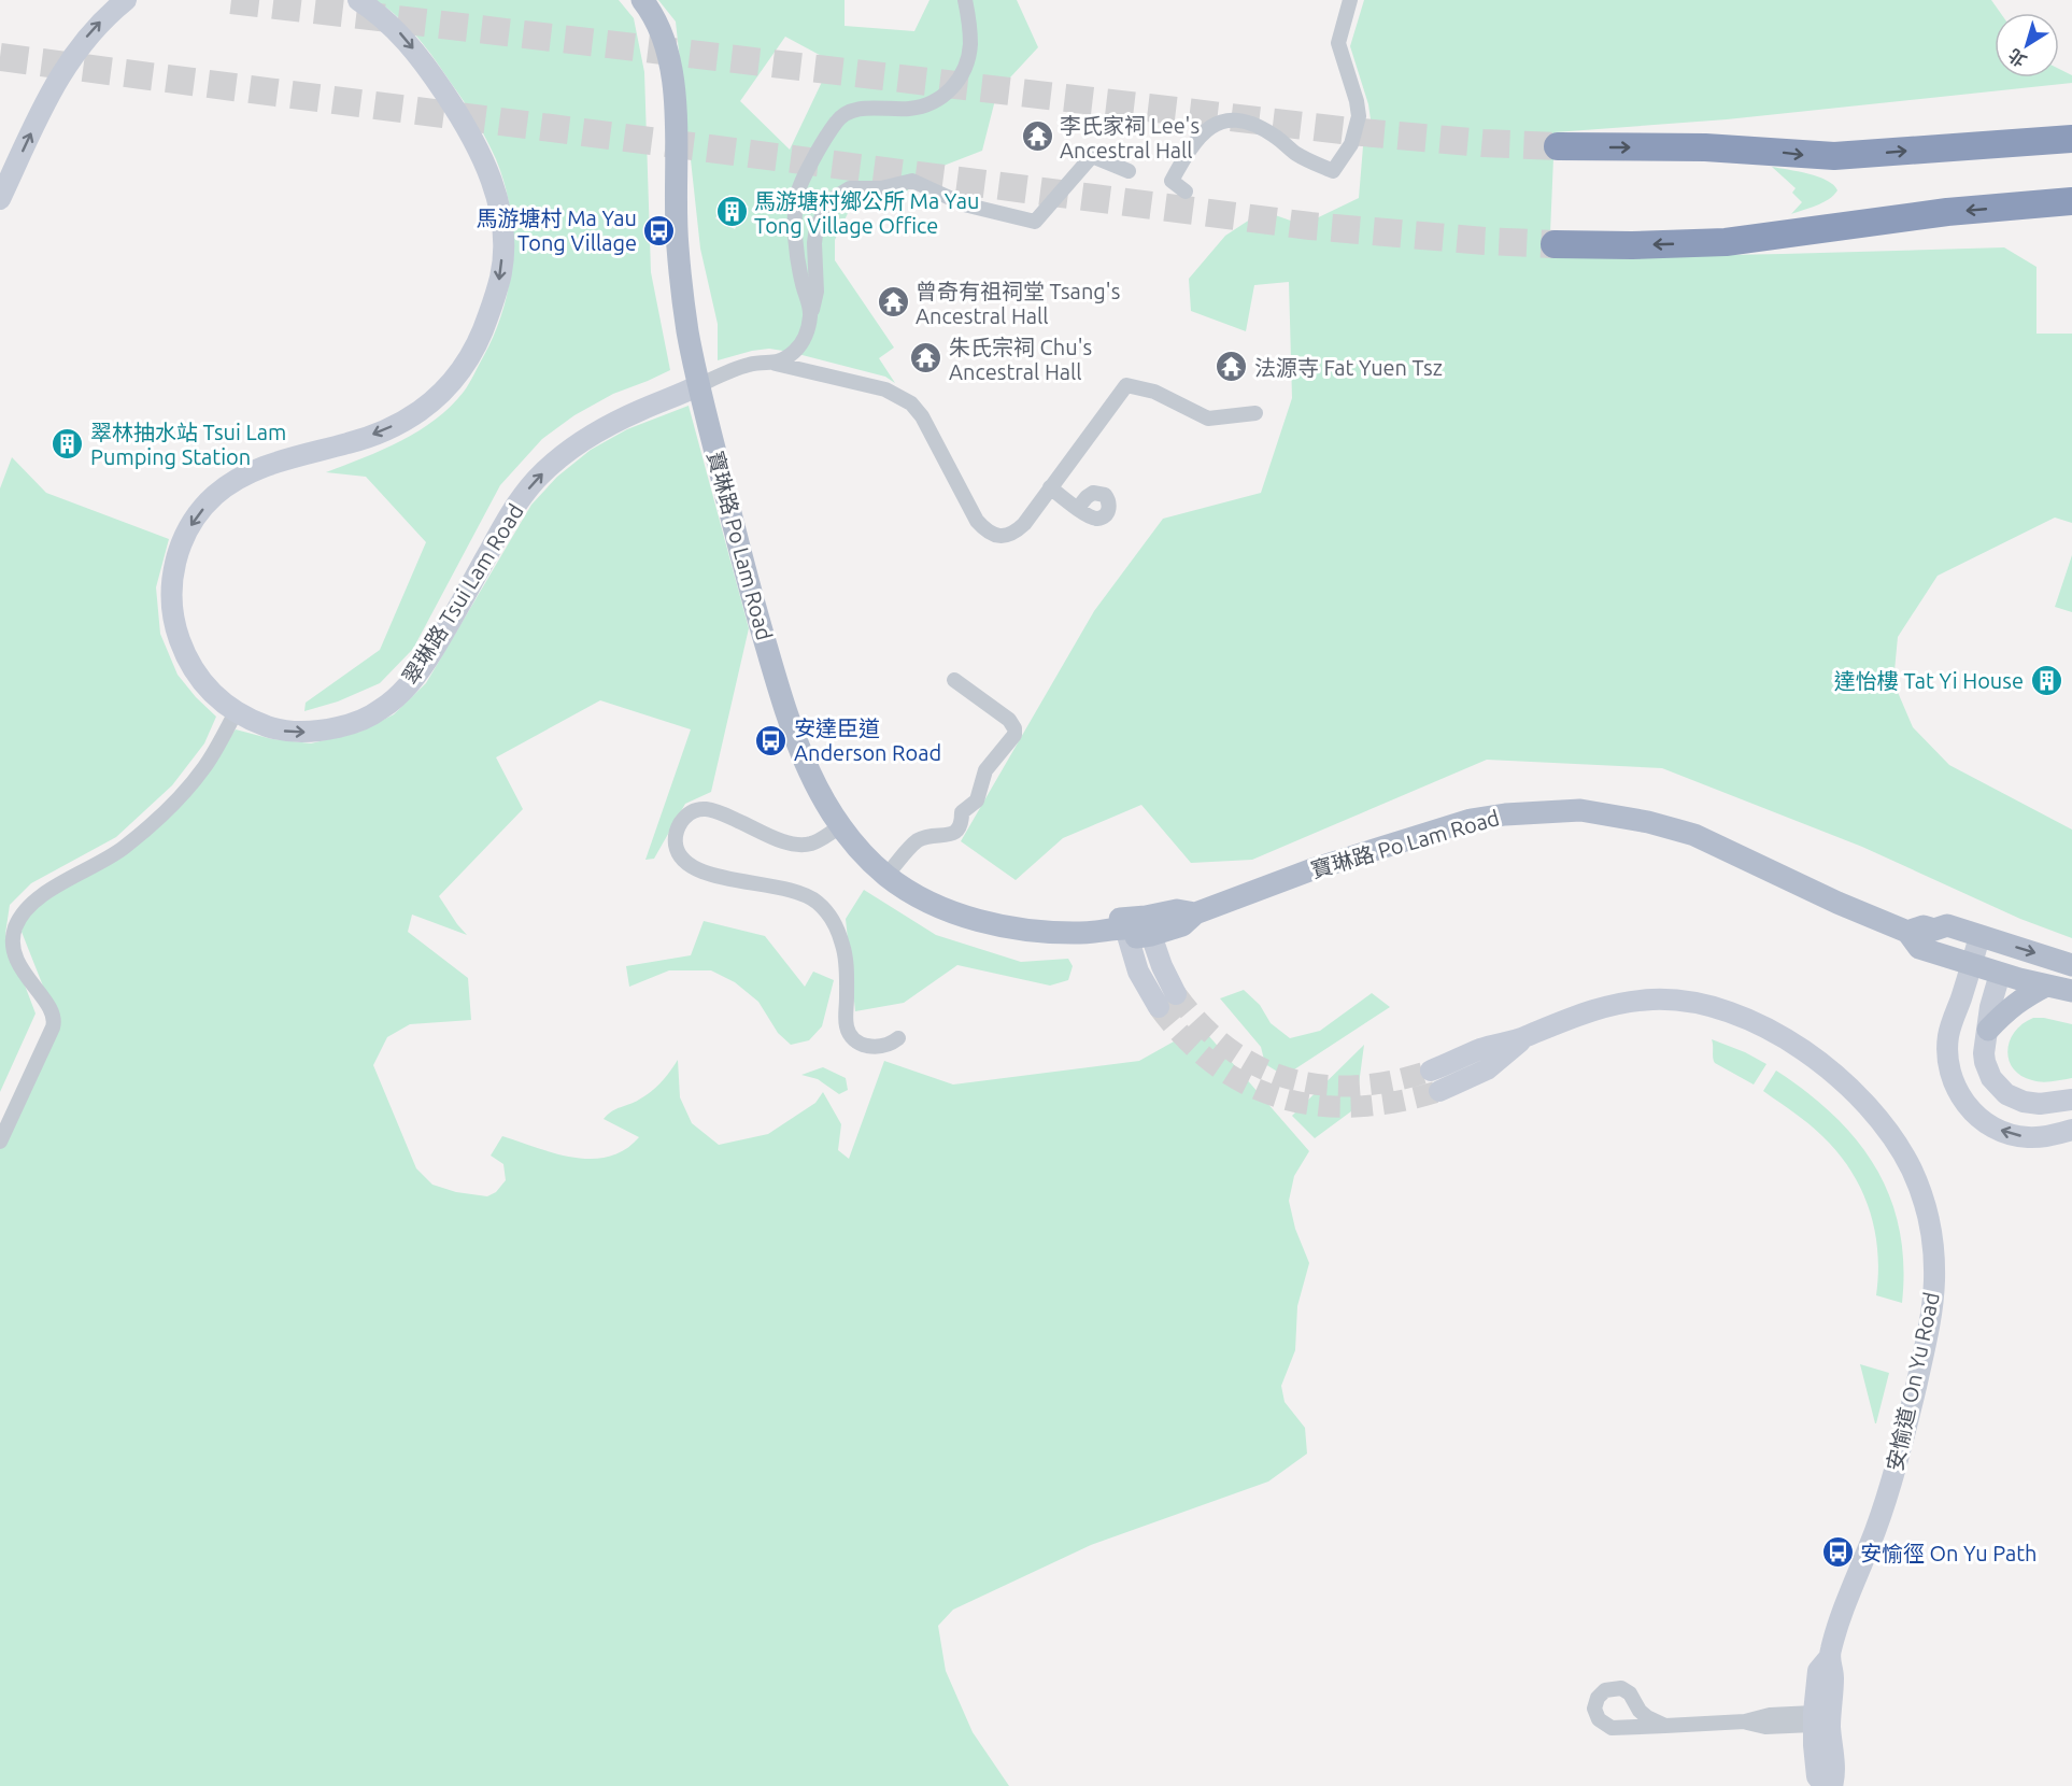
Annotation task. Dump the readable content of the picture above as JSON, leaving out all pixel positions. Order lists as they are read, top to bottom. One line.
{"streets":{"main road":["寶琳路 Po Lam Road"],"street":["翠琳路 Tsui Lam Road","安愉道 On Yu Road"]},"crossings":[["寶琳路 Po Lam Road","翠琳路 Tsui Lam Road"]],"places":{"temple":["李氏家祠 Lee's Ancestral Hall","曾奇有祖祠堂 Tsang's Ancestral Hall","朱氏宗祠 Chu's Ancestral Hall","法源寺 Fat Yuen Tsz"],"building":["馬游塘村鄉公所 Ma Yau Tong Village Office","翠林抽水站 Tsui Lam Pumping Station","達怡樓 Tat Yi House"],"bus stop":["馬游塘村 Ma Yau Tong Village","安達臣道 Anderson Road","安愉徑 On Yu Path"]},"north":"bottom left"}
